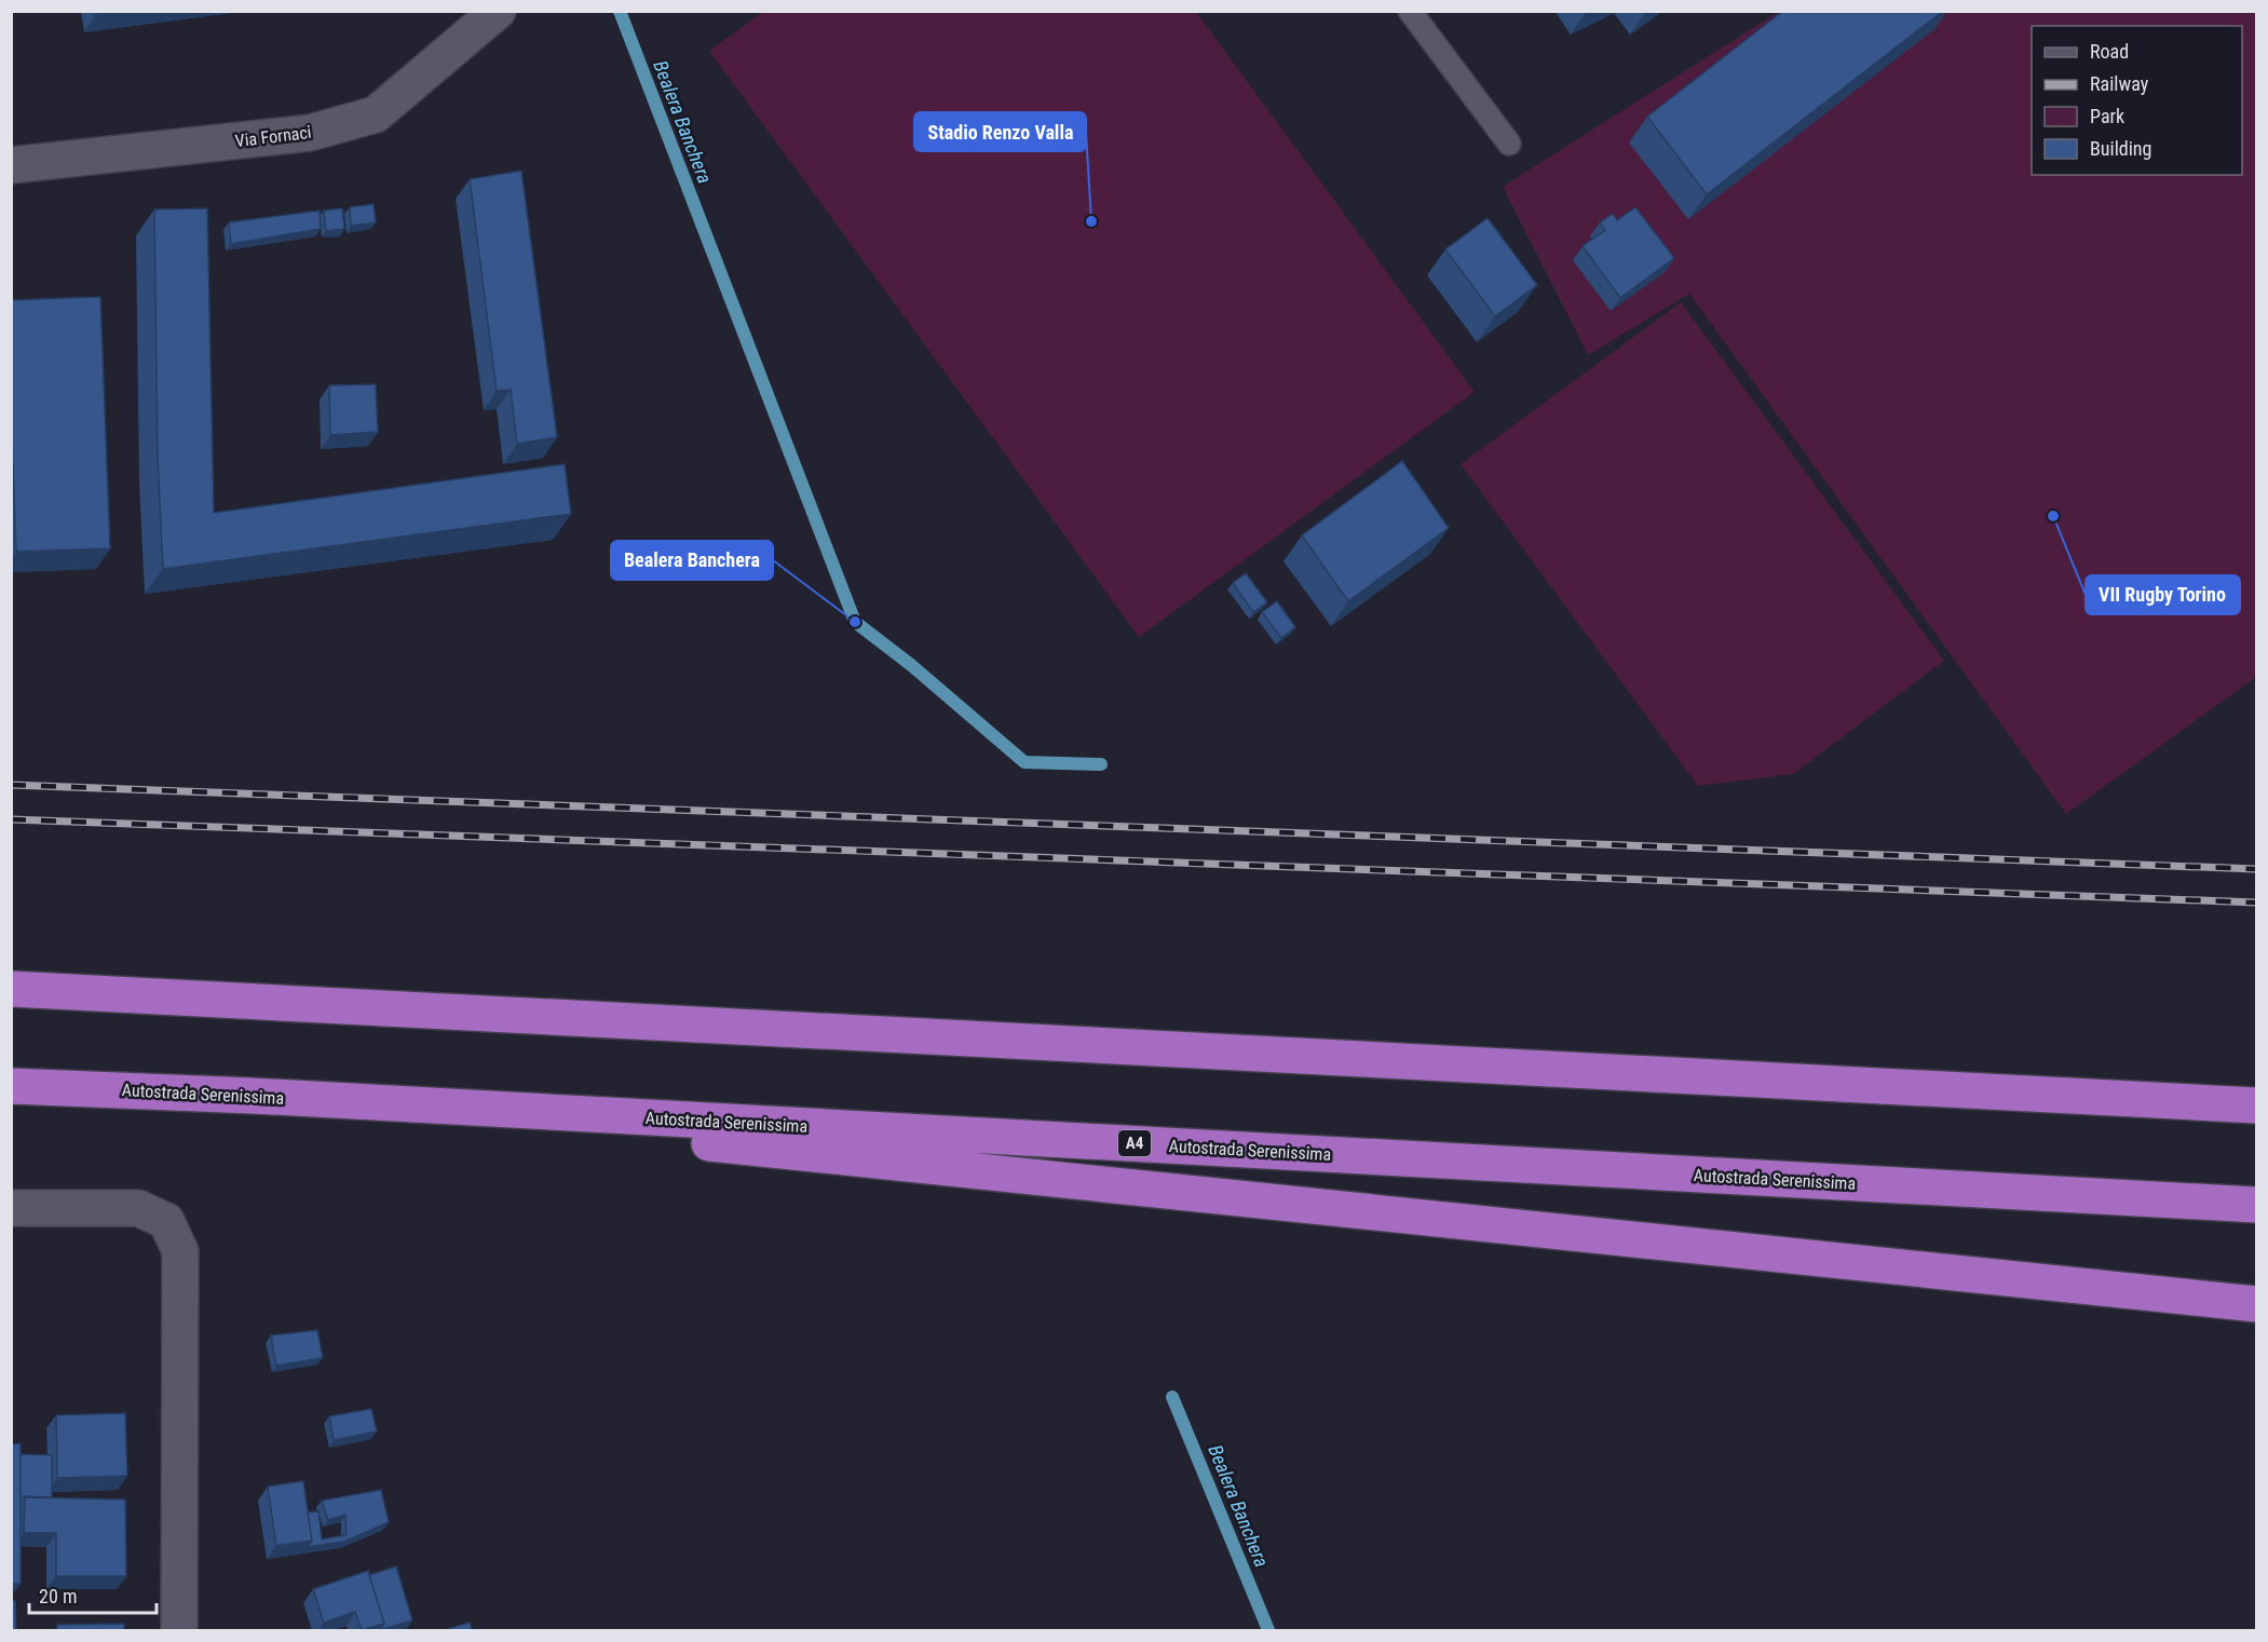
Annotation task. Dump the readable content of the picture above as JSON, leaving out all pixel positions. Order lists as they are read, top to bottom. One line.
{"streets":{"highway":["Autostrada Serenissima","A4"],"street":["Via Fornaci"]},"water":["Bealera Banchera"],"places":["Stadio Renzo Valla","VII Rugby Torino","Bealera Banchera"],"legend":["Road","Railway","Park","Building"],"scale_bar":"20 m"}
